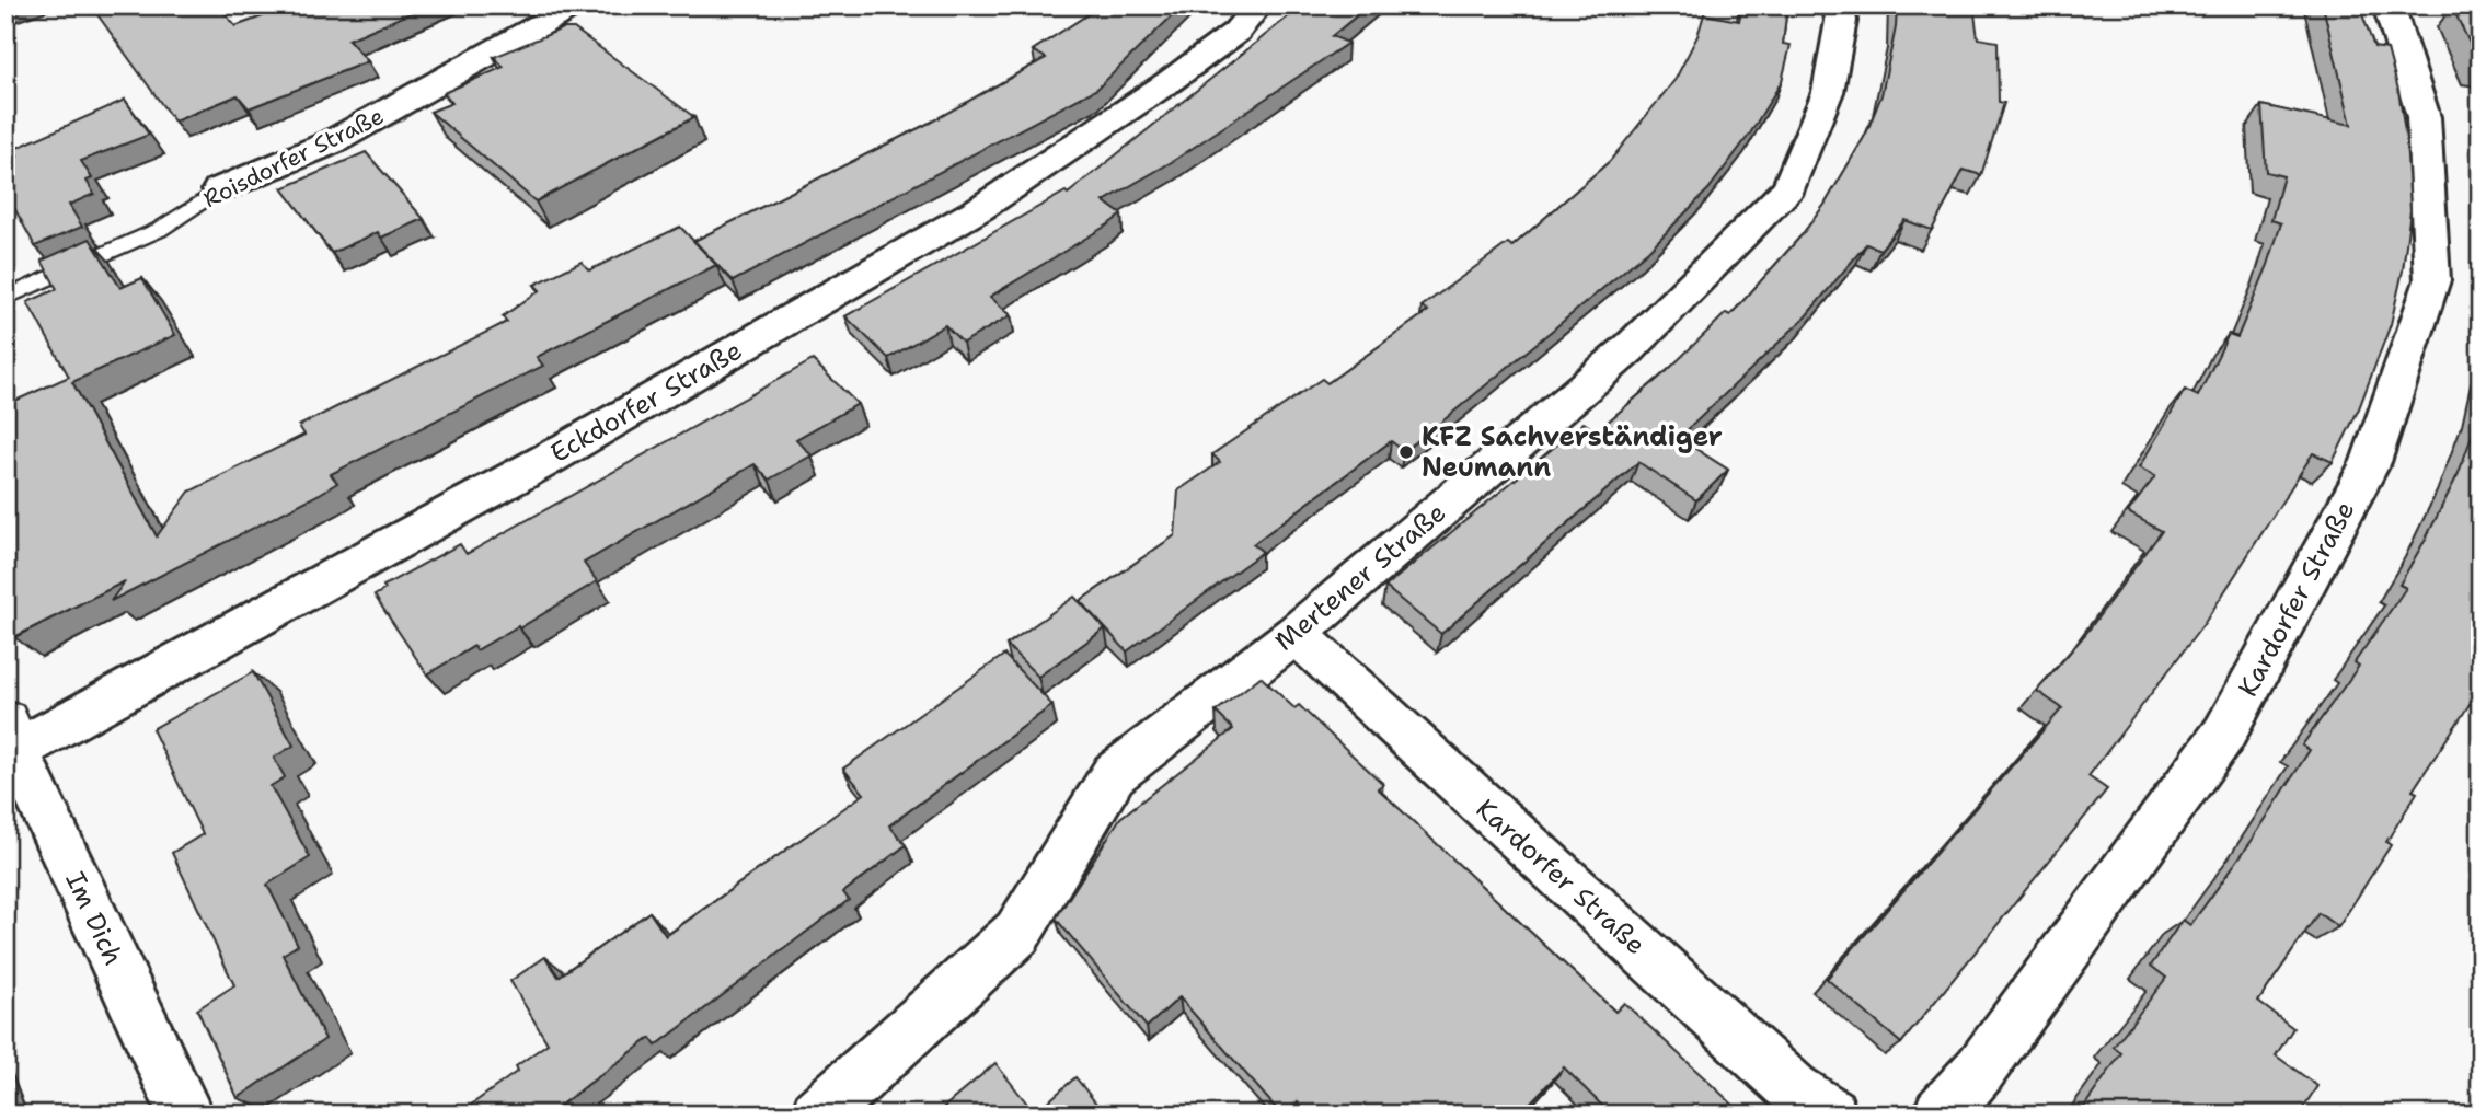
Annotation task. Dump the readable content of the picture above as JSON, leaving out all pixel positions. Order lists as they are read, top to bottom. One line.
{"streets":{"street":["Roisdorfer Straße","Eckdorfer Straße","Mertener Straße","Kardorfer Straße","Im Dich"]},"crossings":[["Eckdorfer Straße","Im Dich"],["Mertener Straße","Kardorfer Straße"]],"places":["KFZ Sachverständiger Neumann"]}
